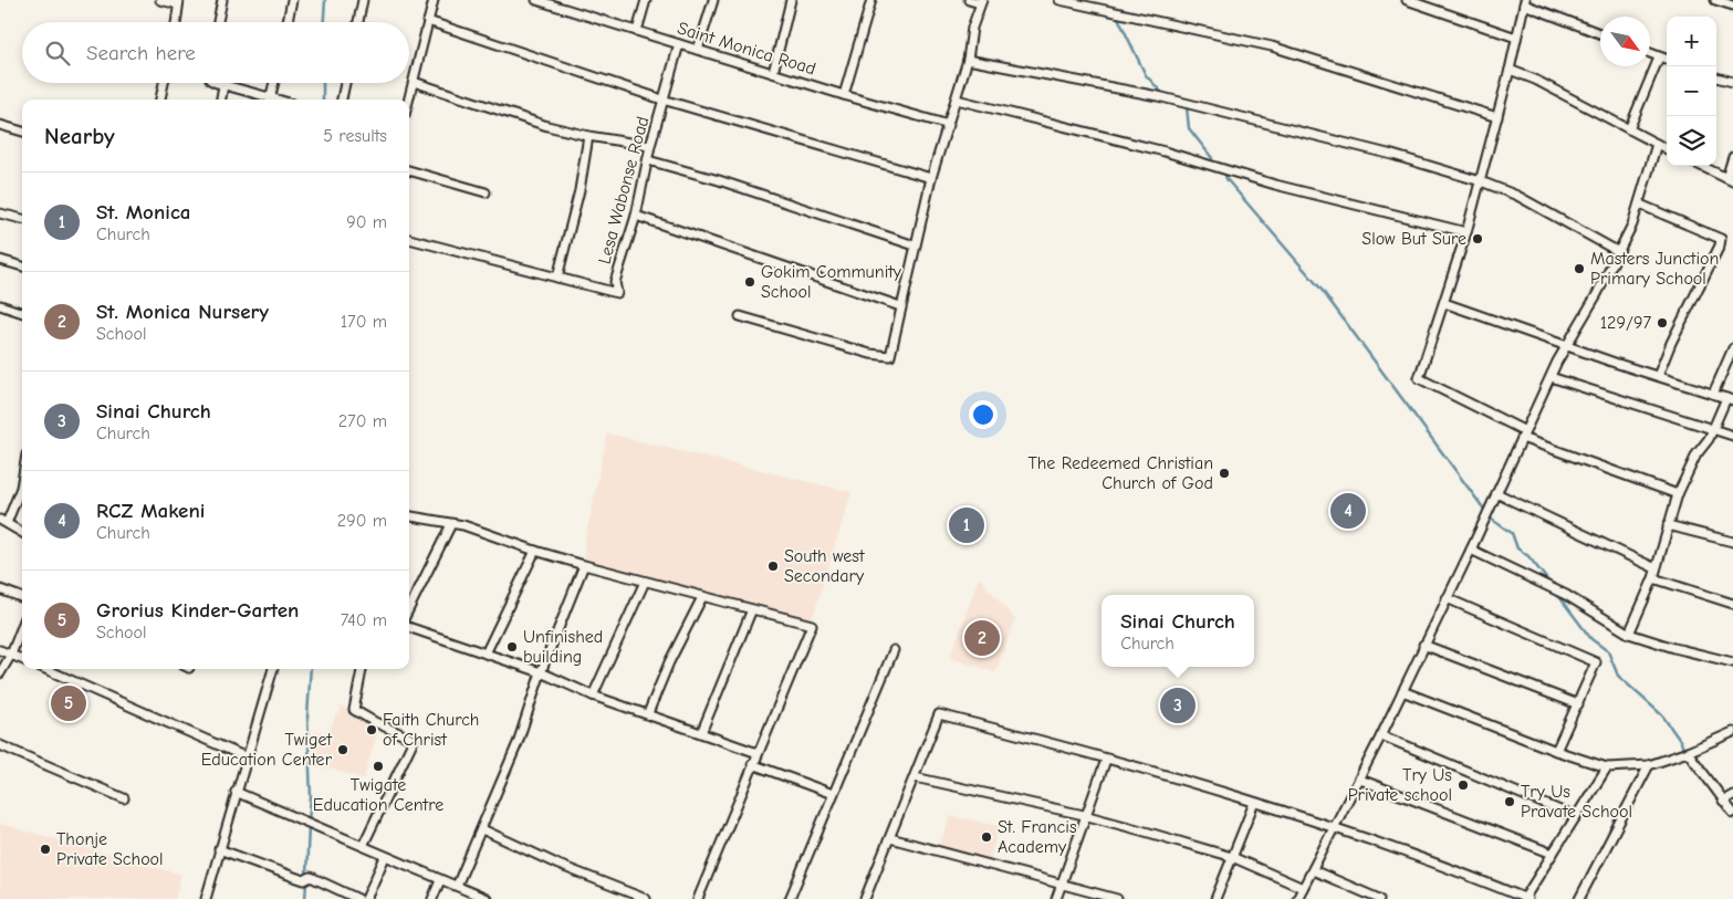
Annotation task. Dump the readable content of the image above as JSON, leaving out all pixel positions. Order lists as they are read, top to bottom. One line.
{"streets":{"street":["Saint Monica Road","Lesa Wabonse Road"]},"crossings":[["Saint Monica Road","Lesa Wabonse Road"]],"places":["Slow But Sure","Masters Junction Primary School","Gokim Community School","129/97","The Redeemed Christian Church of God","South west Secondary","Unfinished building","Faith Church of Christ","Twiget Education Center","Twigate Education Centre","Try Us Private school","Try Us Pravate School","St. Francis Academy","Thonje Private School"],"north":"bottom right","page":{"map_buttons":["+","−"],"search":"Search here","heading":["Nearby","5 results"],"list":[{"mark":"1","name":"St. Monica","note":"Church","value":"90 m"},{"mark":"2","name":"St. Monica Nursery","note":"School","value":"170 m"},{"mark":"3","name":"Sinai Church","note":"Church","value":"270 m"},{"mark":"4","name":"RCZ Makeni","note":"Church","value":"290 m"},{"mark":"5","name":"Grorius Kinder-Garten","note":"School","value":"740 m"}],"pins":["4","1","2","5","3"],"popup":["Sinai Church","Church"]}}
